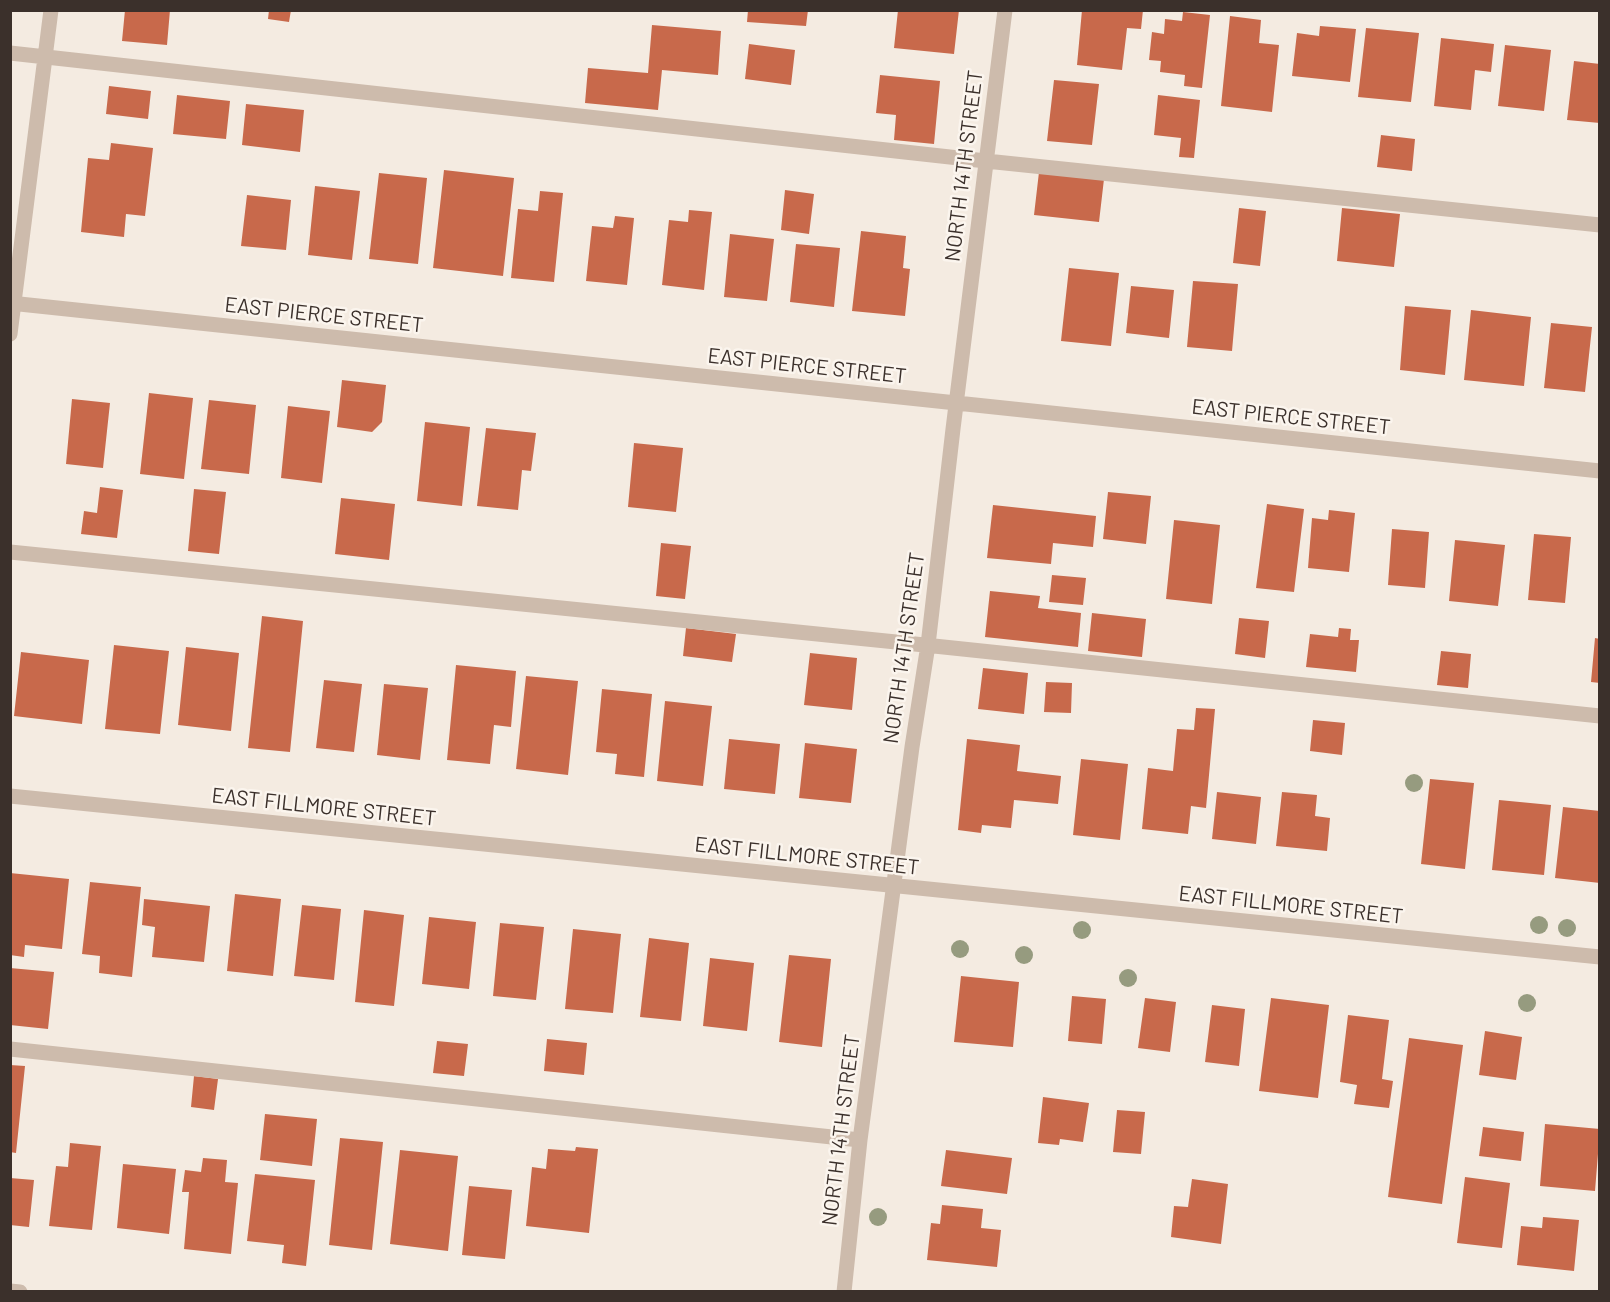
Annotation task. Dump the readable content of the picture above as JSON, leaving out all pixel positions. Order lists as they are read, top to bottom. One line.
{"streets":{"street":["NORTH 14TH STREET","EAST PIERCE STREET","EAST FILLMORE STREET"]},"crossings":[["NORTH 14TH STREET","EAST PIERCE STREET"],["NORTH 14TH STREET","EAST FILLMORE STREET"]]}
